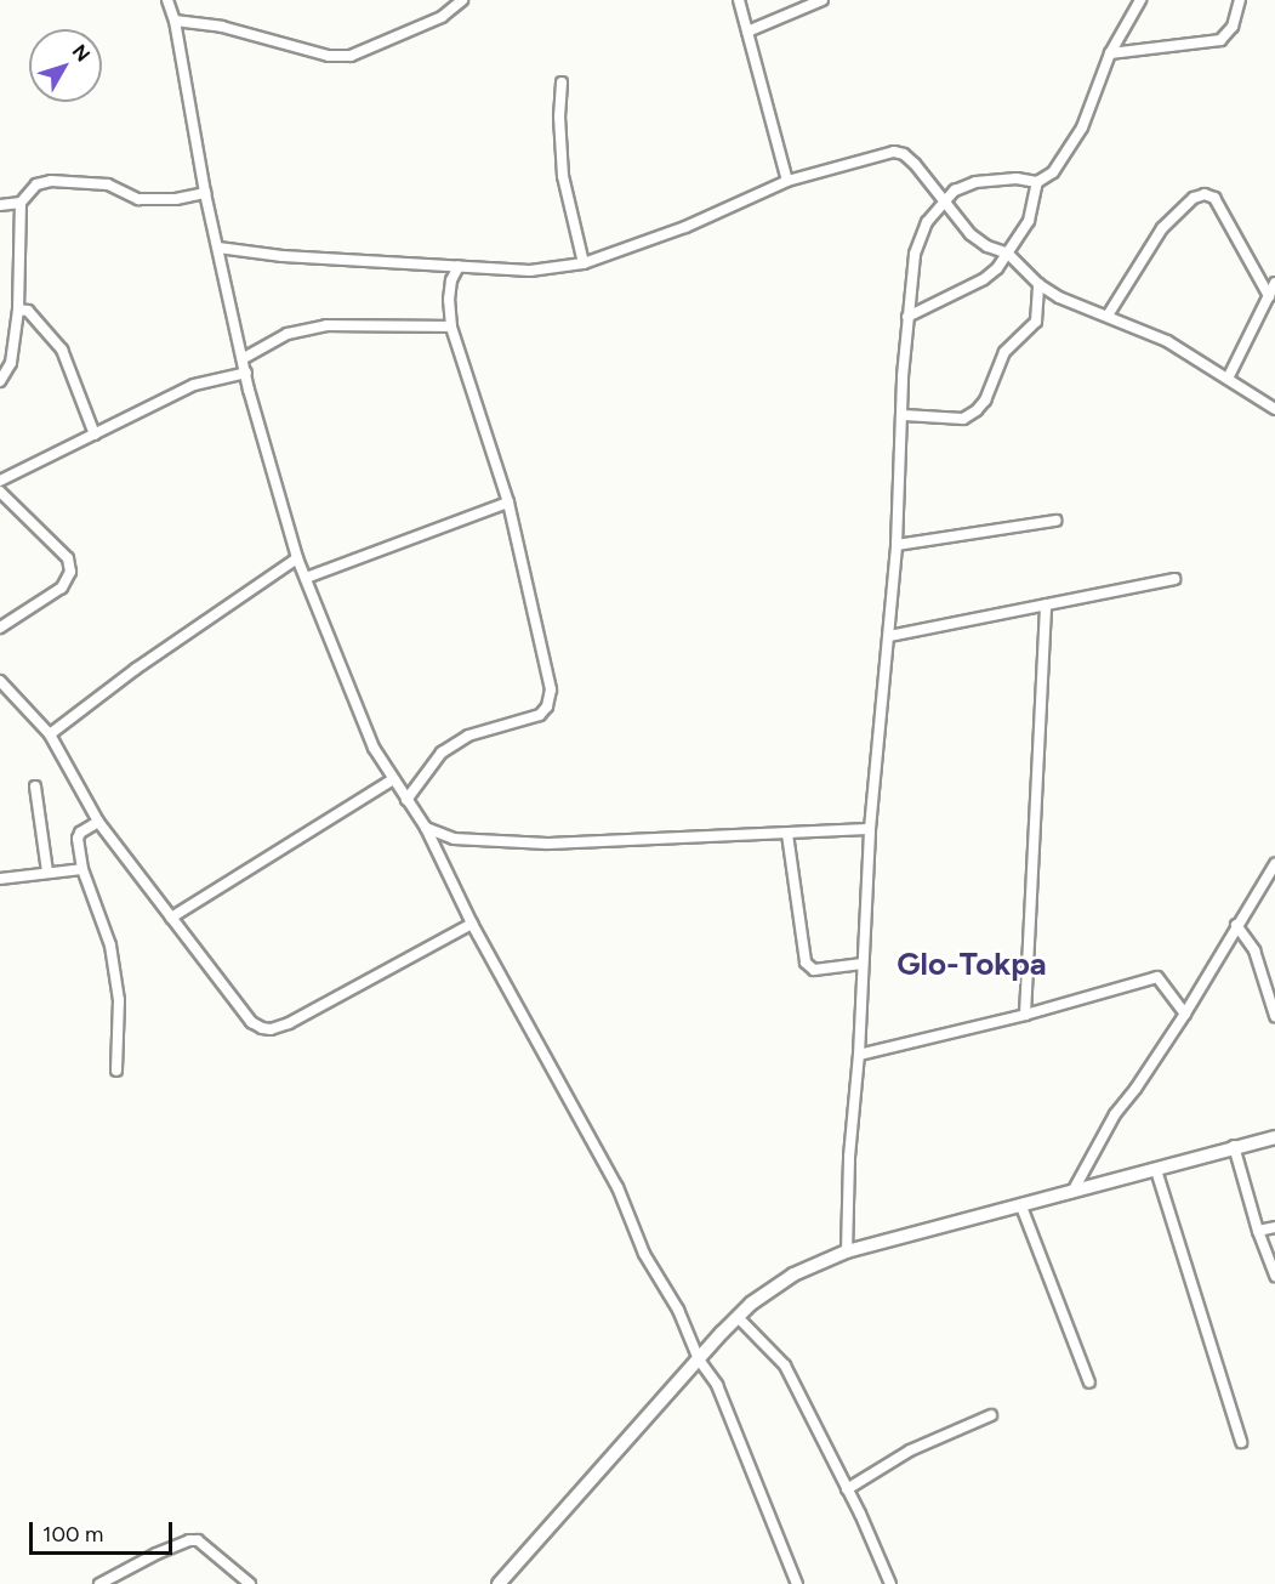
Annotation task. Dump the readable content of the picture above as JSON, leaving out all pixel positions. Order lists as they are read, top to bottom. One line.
{"districts":["Glo-Tokpa"],"scale_bar":"100 m","north":"top right"}
